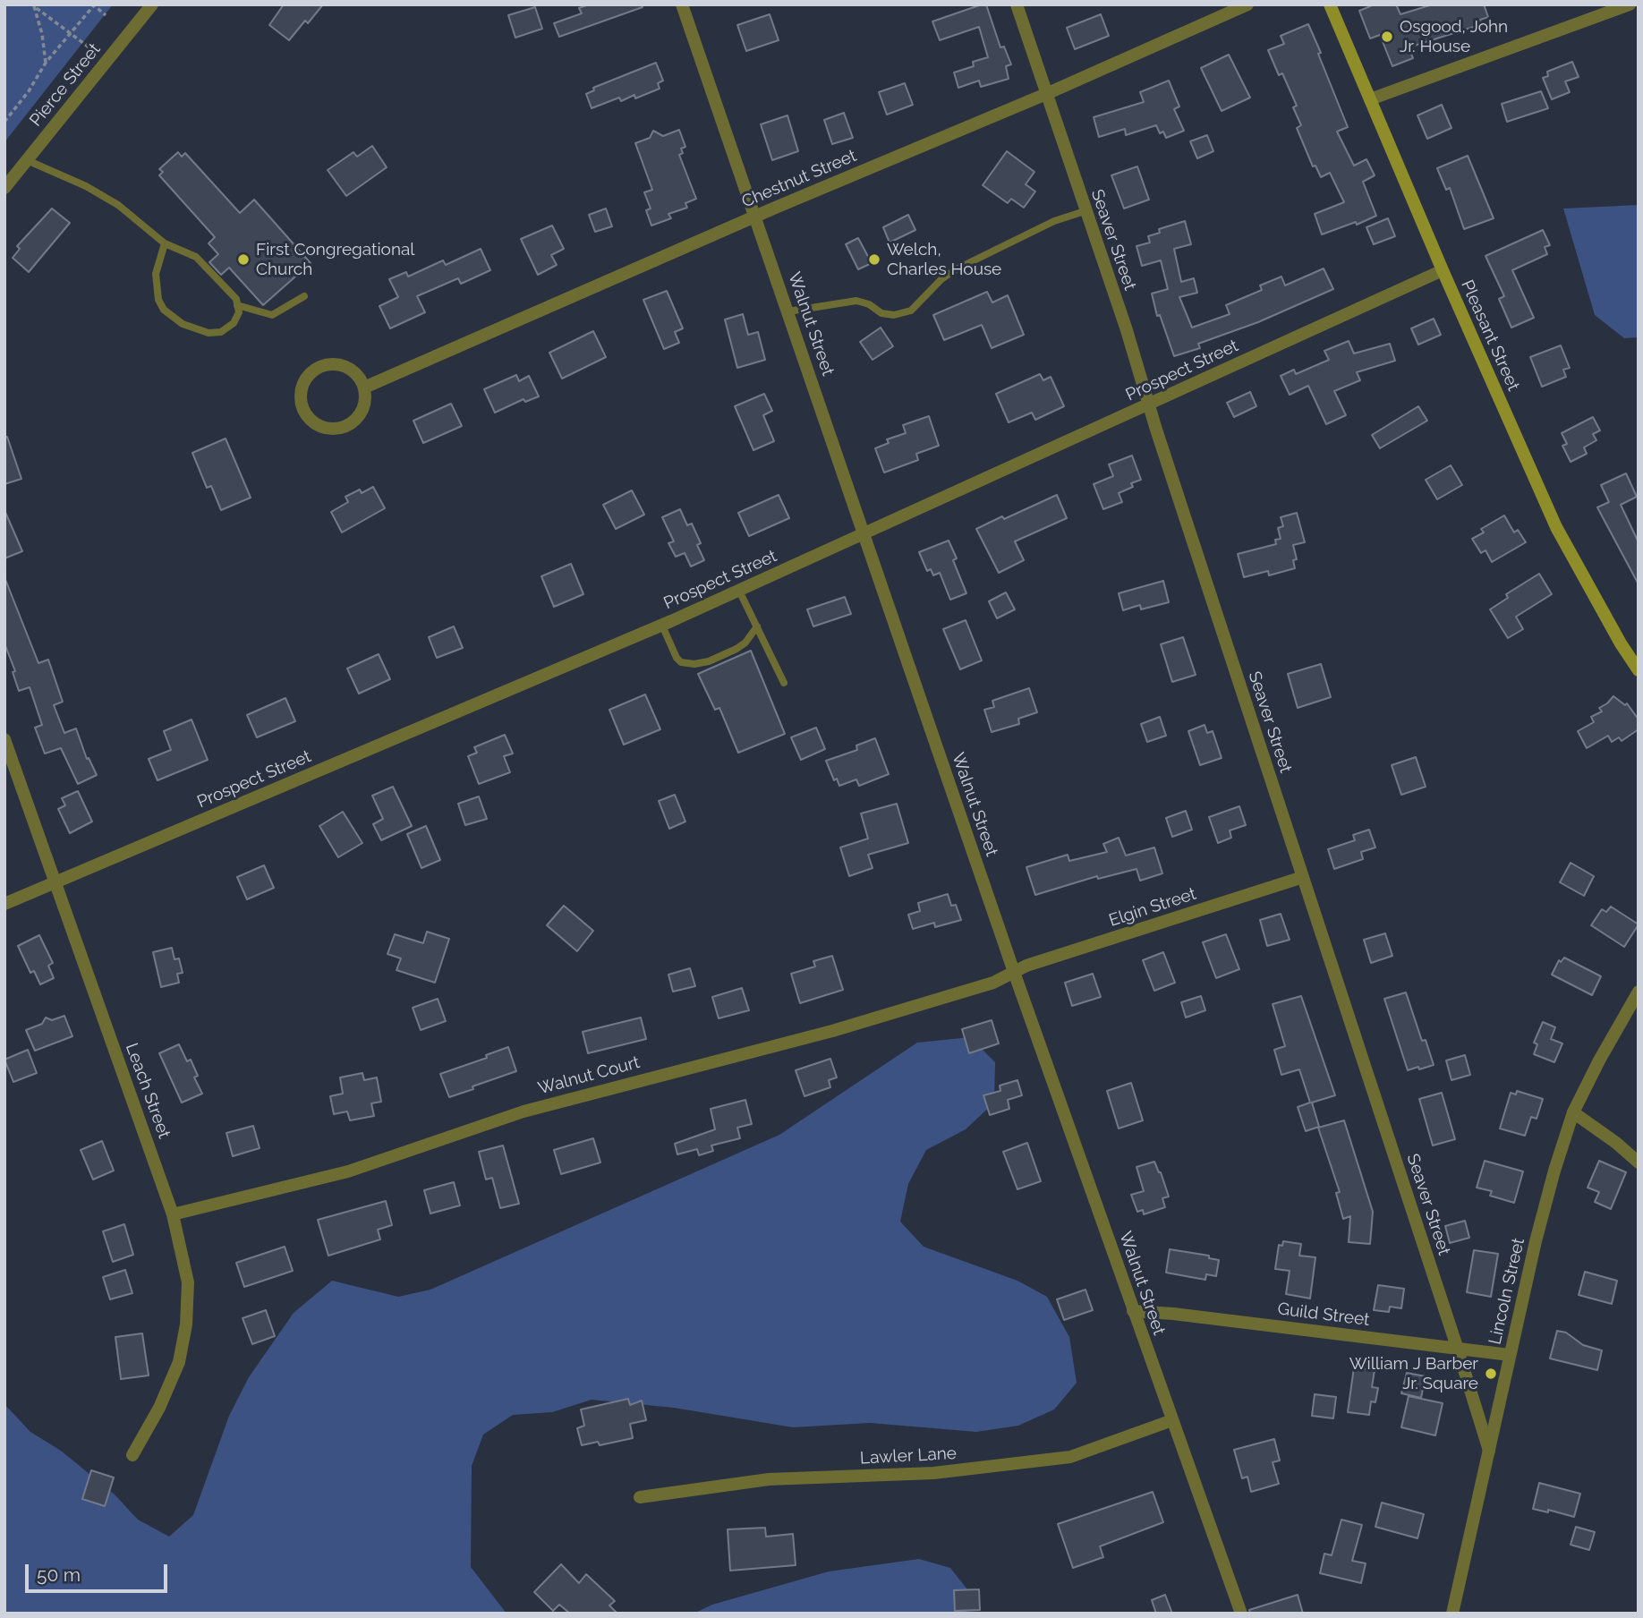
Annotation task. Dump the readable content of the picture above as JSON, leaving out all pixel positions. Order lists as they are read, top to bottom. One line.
{"streets":{"main road":["Pleasant Street"],"street":["Pierce Street","Chestnut Street","Seaver Street","Walnut Street","Prospect Street","Elgin Street","Walnut Court","Leach Street","Lincoln Street","Guild Street","Lawler Lane"]},"crossings":[["Chestnut Street","Seaver Street"],["Chestnut Street","Walnut Street"],["Seaver Street","Prospect Street"],["Seaver Street","Elgin Street"],["Seaver Street","Lincoln Street"],["Seaver Street","Guild Street"],["Walnut Street","Prospect Street"],["Walnut Street","Elgin Street"],["Walnut Street","Walnut Court"],["Walnut Street","Guild Street"],["Walnut Street","Lawler Lane"],["Pleasant Street","Prospect Street"],["Prospect Street","Leach Street"],["Elgin Street","Walnut Court"],["Walnut Court","Leach Street"],["Lincoln Street","Guild Street"]],"places":["Osgood, John Jr. House","First Congregational Church","Welch, Charles House","William J Barber Jr. Square"],"scale_bar":"50 m"}
